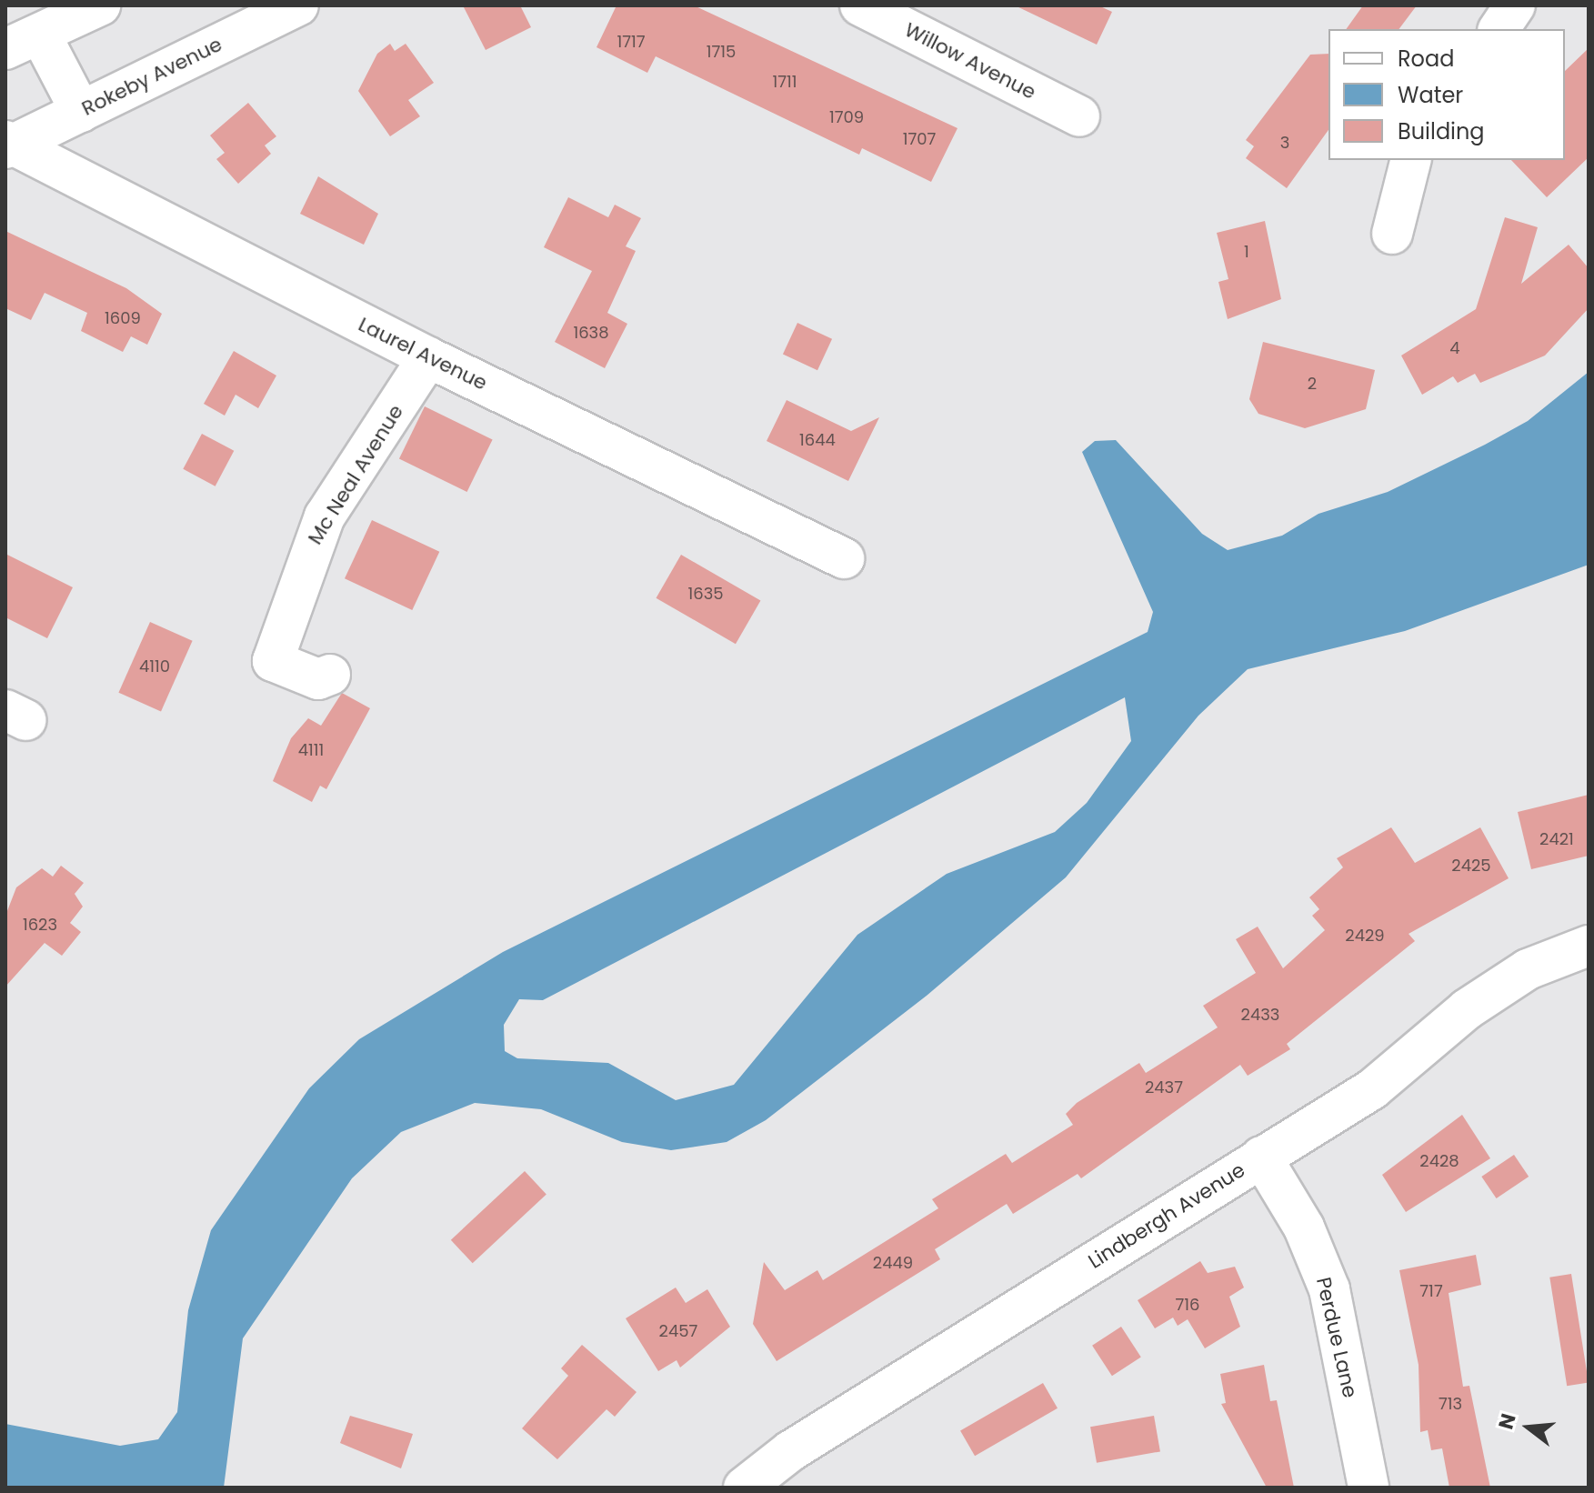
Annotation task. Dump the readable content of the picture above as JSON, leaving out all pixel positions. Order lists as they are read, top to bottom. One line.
{"streets":{"street":["Willow Avenue","Rokeby Avenue","Laurel Avenue","Mc Neal Avenue","Lindbergh Avenue","Perdue Lane"]},"crossings":[["Rokeby Avenue","Laurel Avenue"],["Laurel Avenue","Mc Neal Avenue"],["Lindbergh Avenue","Perdue Lane"]],"house_numbers":["1717","1715","1711","1709","1707","3","1","1609","1638","4","2","1644","1635","4110","4111","2421","2425","1623","2429","2433","2437","2428","2449","717","716","2457","713"],"legend":["Road","Water","Building"],"north":"left"}
